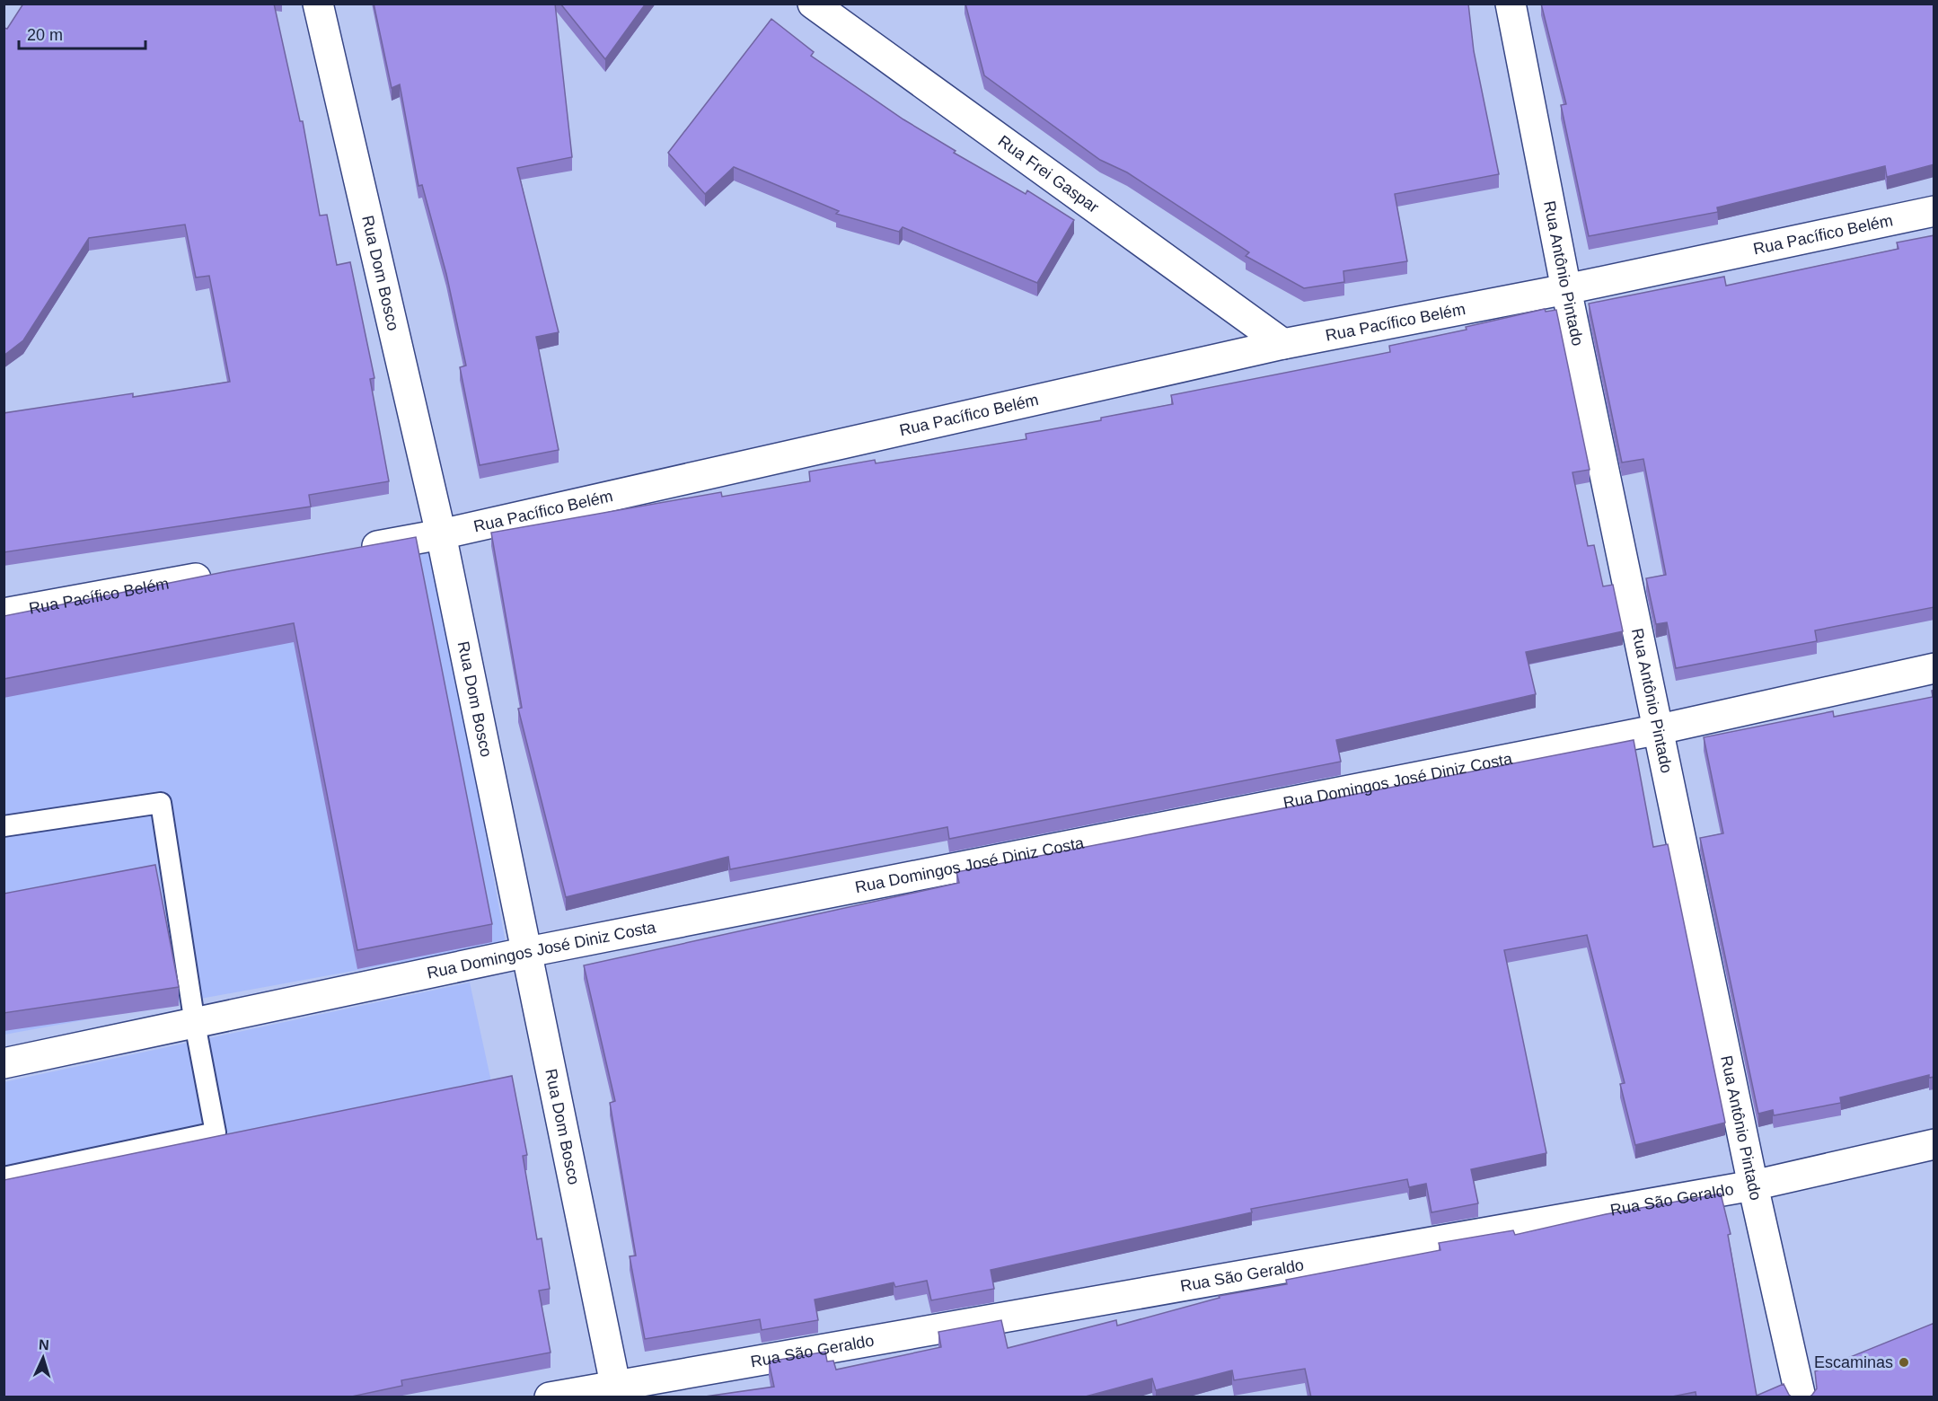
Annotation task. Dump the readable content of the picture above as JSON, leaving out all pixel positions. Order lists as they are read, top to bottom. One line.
{"streets":{"street":["Rua Frei Gaspar","Rua Pacífico Belém","Rua Dom Bosco","Rua Antônio Pintado","Rua Domingos José Diniz Costa","Rua São Geraldo"]},"crossings":[["Rua Frei Gaspar","Rua Pacífico Belém"],["Rua Pacífico Belém","Rua Dom Bosco"],["Rua Pacífico Belém","Rua Antônio Pintado"],["Rua Dom Bosco","Rua Domingos José Diniz Costa"],["Rua Dom Bosco","Rua São Geraldo"],["Rua Antônio Pintado","Rua Domingos José Diniz Costa"],["Rua Antônio Pintado","Rua São Geraldo"]],"places":["Escaminas"],"scale_bar":"20 m","north":"top"}
